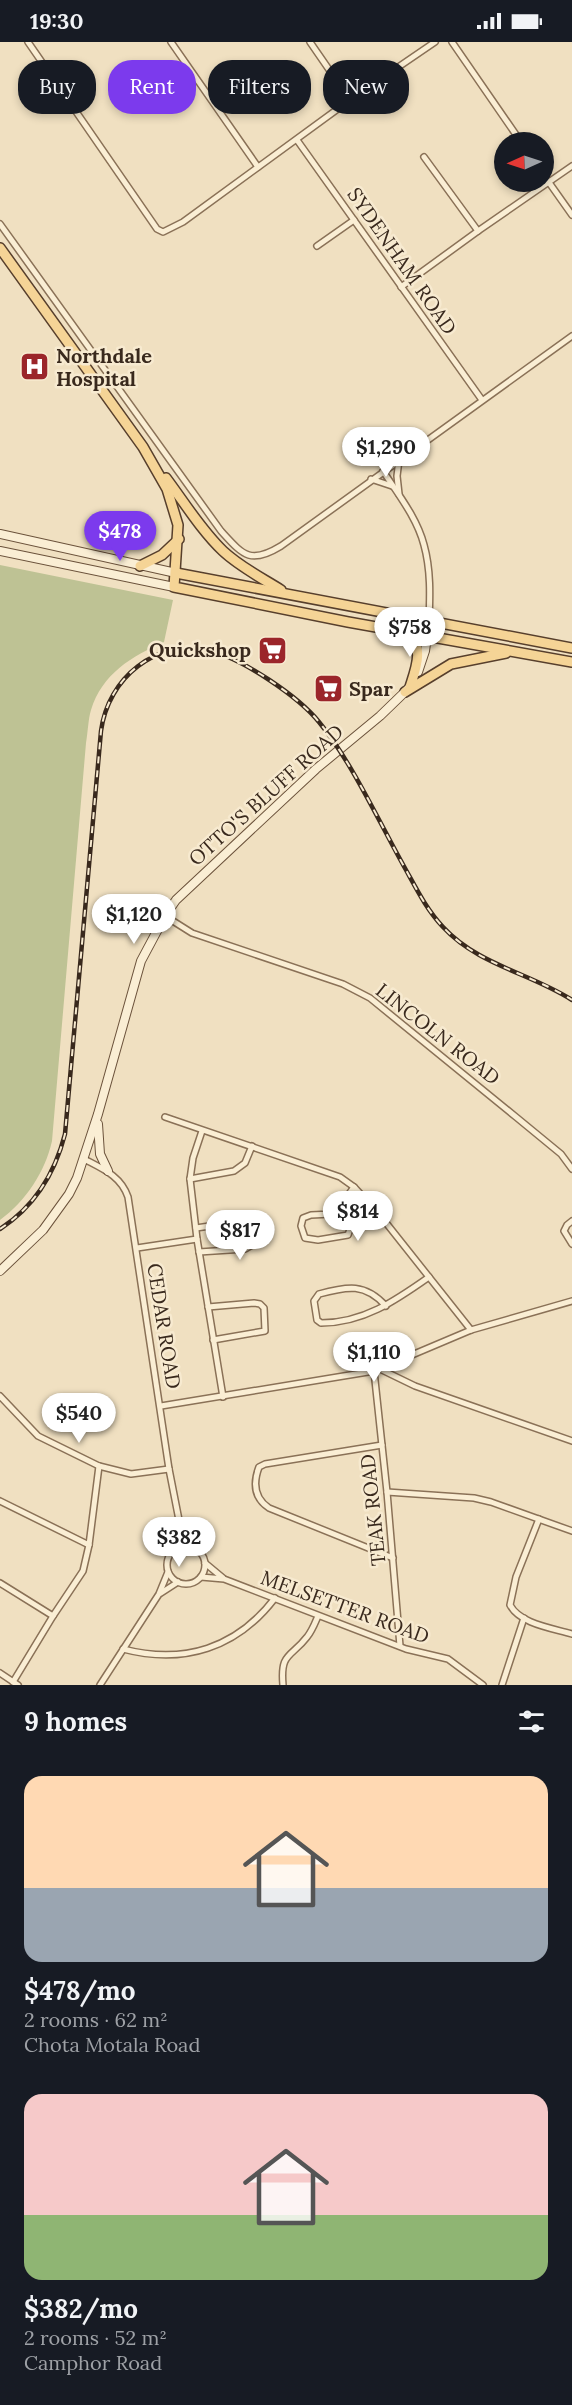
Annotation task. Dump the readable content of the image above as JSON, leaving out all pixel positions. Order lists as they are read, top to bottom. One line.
{"streets":{"main road":["OTTO'S BLUFF ROAD"],"street":["SYDENHAM ROAD","LINCOLN ROAD","CEDAR ROAD","TEAK ROAD","MELSETTER ROAD"]},"crossings":[["OTTO'S BLUFF ROAD","LINCOLN ROAD"],["OTTO'S BLUFF ROAD","CEDAR ROAD"],["CEDAR ROAD","MELSETTER ROAD"],["TEAK ROAD","MELSETTER ROAD"]],"places":{"hospital":["Northdale Hospital"],"supermarket":["Quickshop","Spar"]},"north":"left","page":{"status":"19:30","chip":["Buy","Rent","Filters","New"],"price":["$1,290","$478","$758","$1,120","$814","$817","$1,110","$540","$382"],"heading":"9 homes","list":[{"name":"$478/mo","note":"2 rooms · 62 m² · Chota Motala Road"},{"name":"$382/mo","note":"2 rooms · 52 m² · Camphor Road"}]}}
